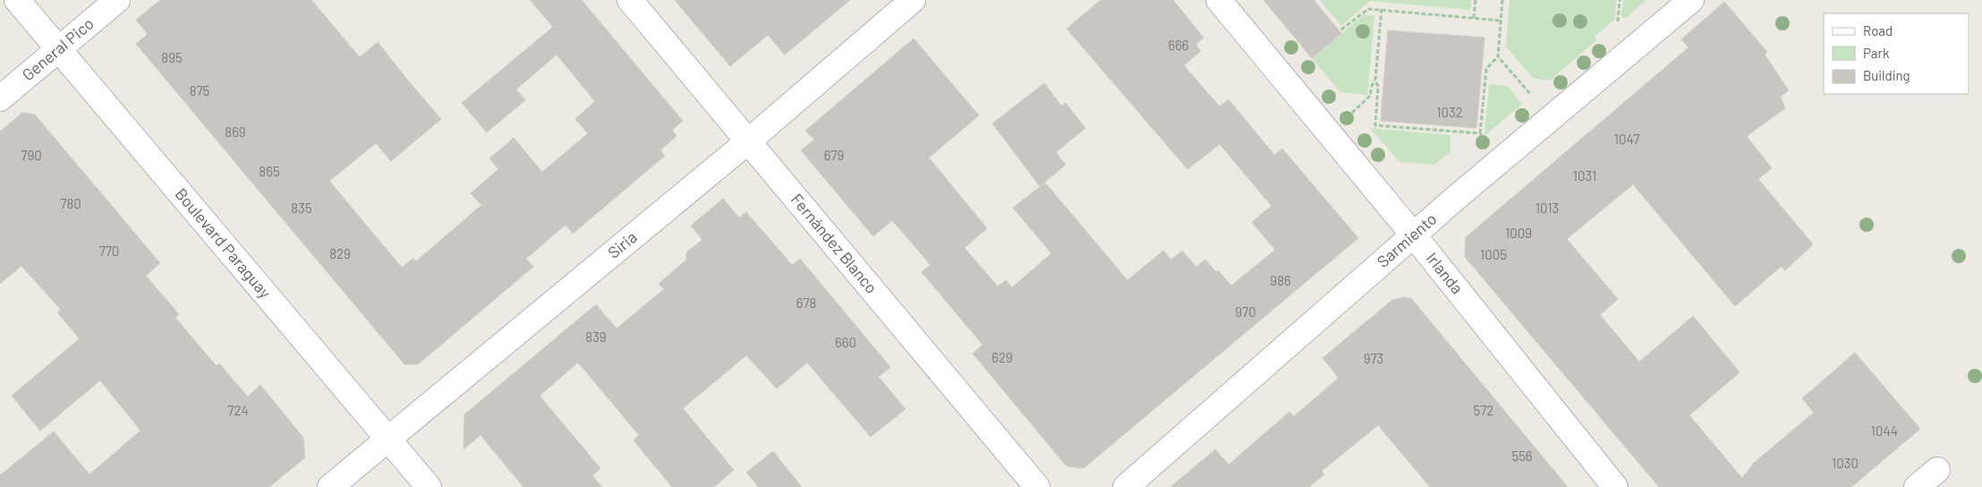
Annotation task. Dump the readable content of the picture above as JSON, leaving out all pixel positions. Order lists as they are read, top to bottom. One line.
{"streets":{"street":["General Pico","Sarmiento","Boulevard Paraguay","Fernández Blanco","Siria","Irlanda"]},"crossings":[["General Pico","Boulevard Paraguay"],["Sarmiento","Irlanda"],["Boulevard Paraguay","Siria"],["Fernández Blanco","Siria"]],"house_numbers":["666","895","875","1032","869","1047","790","679","865","1031","780","835","1013","1009","770","829","1005","986","678","970","839","660","629","973","724","572","1044","556","1030"],"legend":["Road","Park","Building"]}
